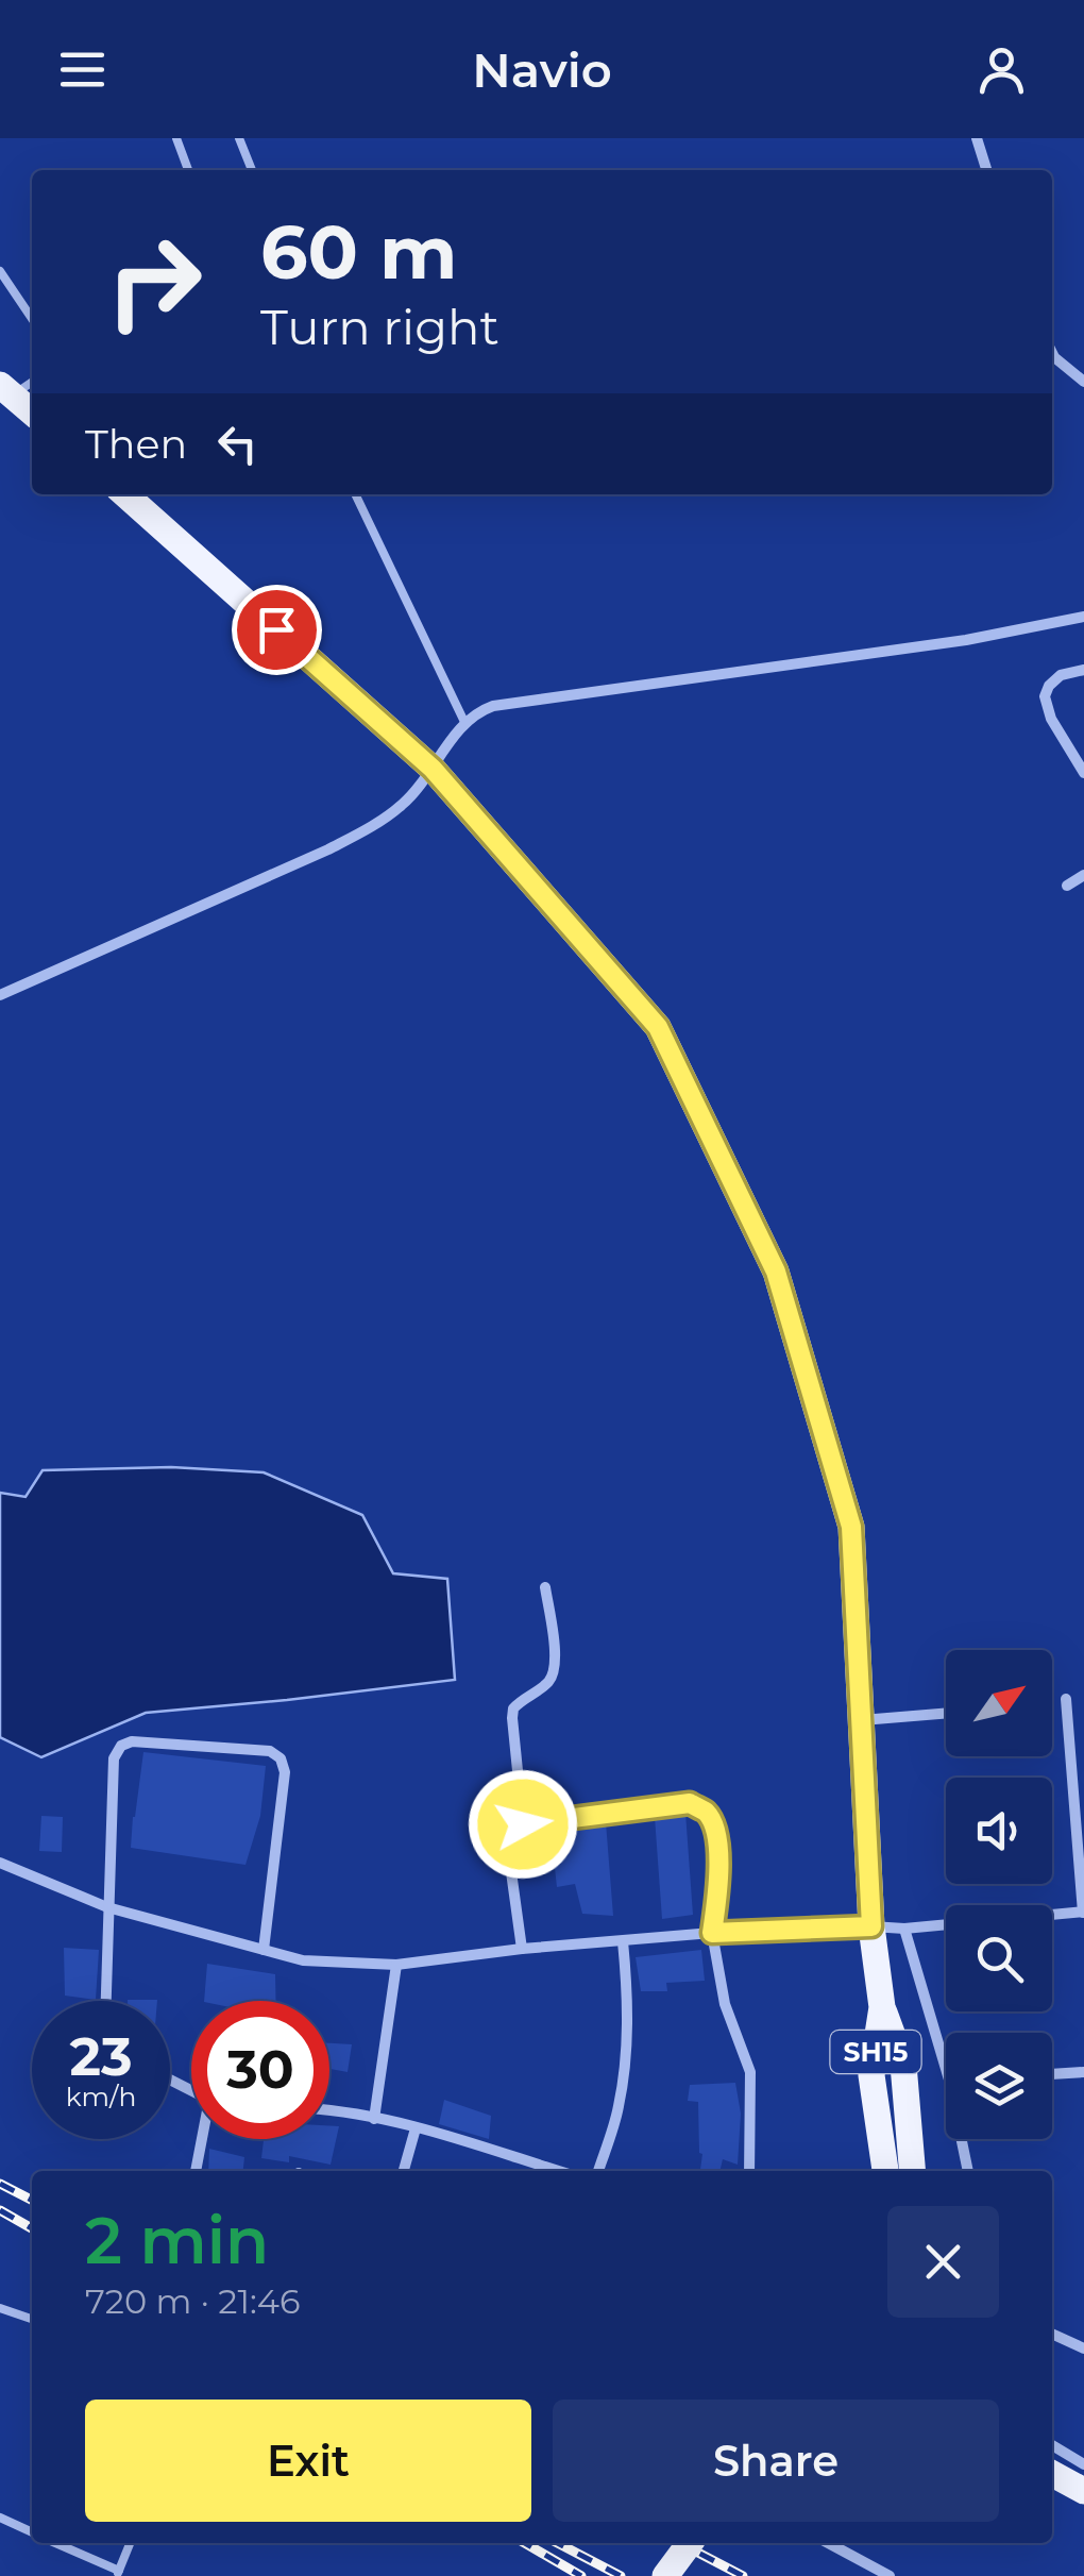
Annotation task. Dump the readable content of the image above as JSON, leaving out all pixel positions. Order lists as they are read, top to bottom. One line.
{"streets":{"main road":["SH15"]},"north":"top right","page":{"header":"Navio","turn":["60 m","Turn right"],"then":"Then","speed":"23 km/h","limit":"30","heading":["2 min","720 m · 21:46"],"buttons":["Exit","Share"]}}
